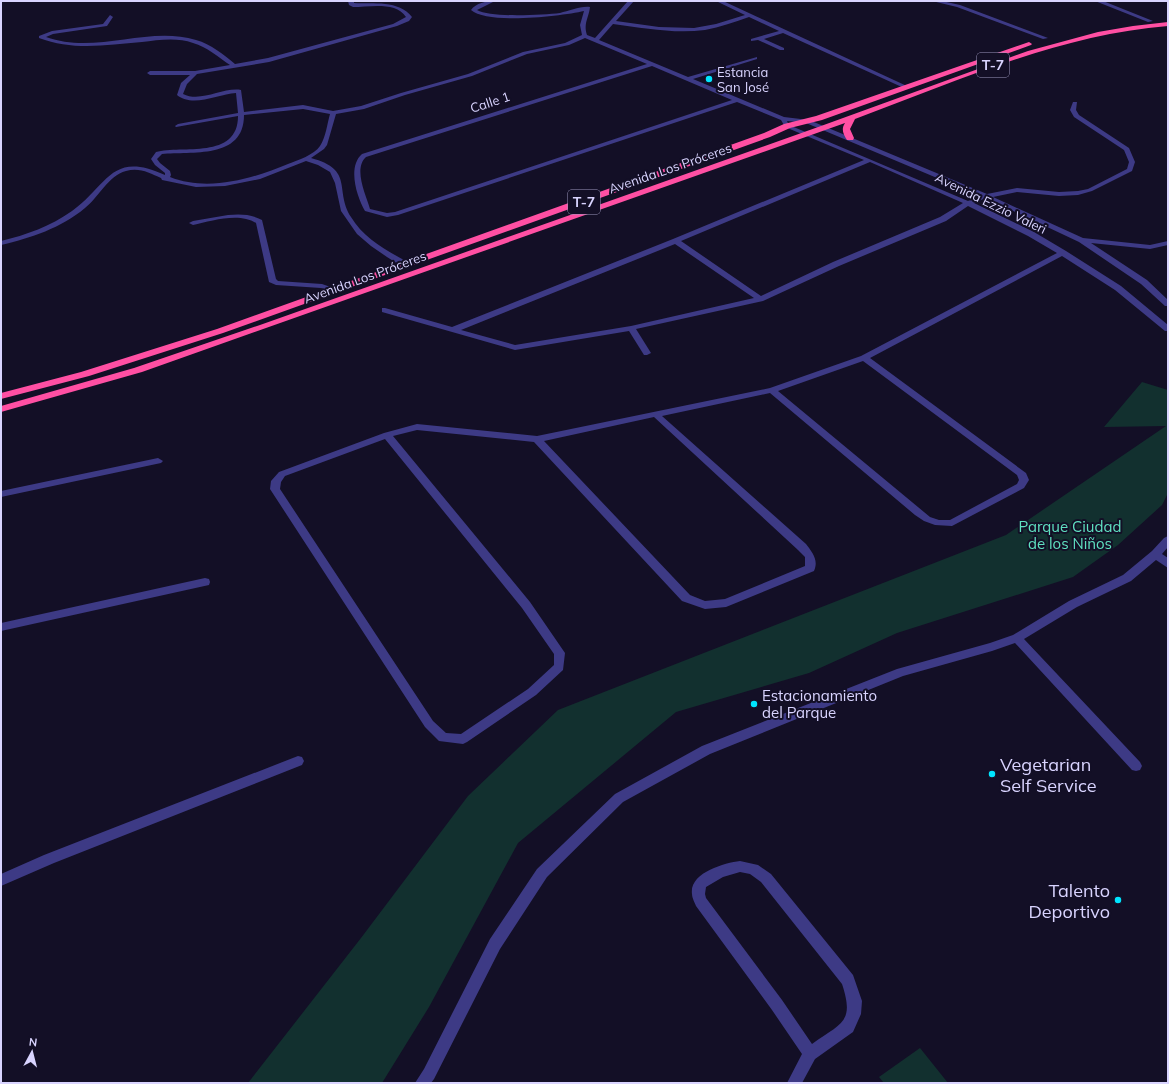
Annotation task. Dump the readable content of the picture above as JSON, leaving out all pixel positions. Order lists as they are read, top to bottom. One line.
{"streets":{"highway":["T-7","Avenida Los Próceres"],"street":["Calle 1","Avenida Ezzio Valeri"]},"crossings":[["Calle 1","Avenida Ezzio Valeri"],["Avenida Los Próceres","Avenida Ezzio Valeri"]],"parks":["Parque Ciudad de los Niños"],"places":["Estancia San José","Estacionamiento del Parque","Vegetarian Self Service","Talento Deportivo"],"north":"top"}
